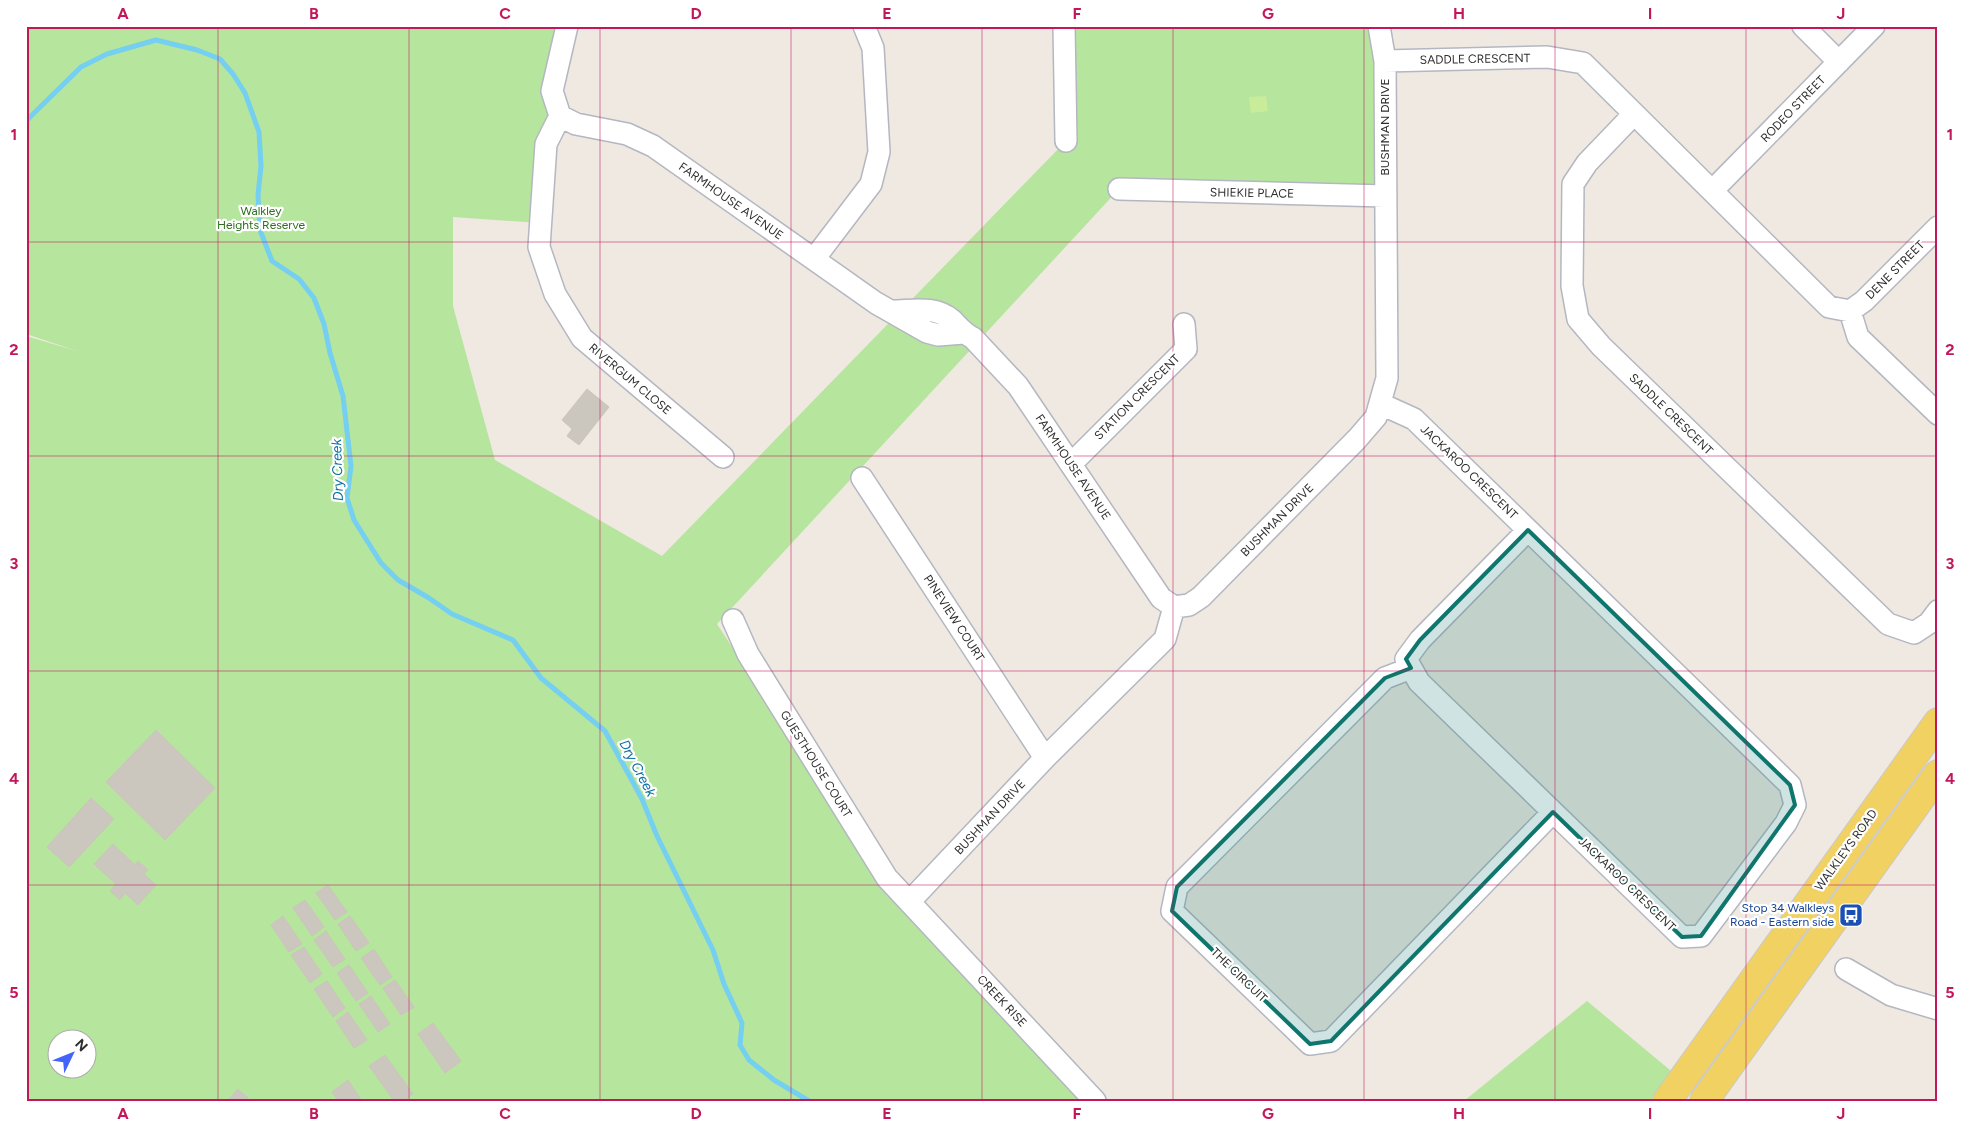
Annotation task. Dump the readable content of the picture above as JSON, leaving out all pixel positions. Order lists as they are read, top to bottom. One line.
{"streets":{"main road":["WALKLEYS ROAD"],"street":["SADDLE CRESCENT","RODEO STREET","BUSHMAN DRIVE","SHIEKIE PLACE","FARMHOUSE AVENUE","DENE STREET","RIVERGUM CLOSE","STATION CRESCENT","JACKAROO CRESCENT","PINEVIEW COURT","GUESTHOUSE COURT","THE CIRCUIT","CREEK RISE"]},"crossings":[["SADDLE CRESCENT","RODEO STREET"],["SADDLE CRESCENT","BUSHMAN DRIVE"],["SADDLE CRESCENT","DENE STREET"],["BUSHMAN DRIVE","SHIEKIE PLACE"],["BUSHMAN DRIVE","FARMHOUSE AVENUE"],["BUSHMAN DRIVE","JACKAROO CRESCENT"],["BUSHMAN DRIVE","PINEVIEW COURT"],["BUSHMAN DRIVE","GUESTHOUSE COURT"],["BUSHMAN DRIVE","CREEK RISE"],["FARMHOUSE AVENUE","RIVERGUM CLOSE"],["FARMHOUSE AVENUE","STATION CRESCENT"],["JACKAROO CRESCENT","THE CIRCUIT"],["GUESTHOUSE COURT","CREEK RISE"]],"water":["Dry Creek"],"parks":["Walkley Heights Reserve"],"places":{"bus stop":["Stop 34 Walkleys Road - Eastern side"]},"north":"top right","grid":{"columns":["A","B","C","D","E","F","G","H","I","J"],"rows":["1","2","3","4","5"]}}
